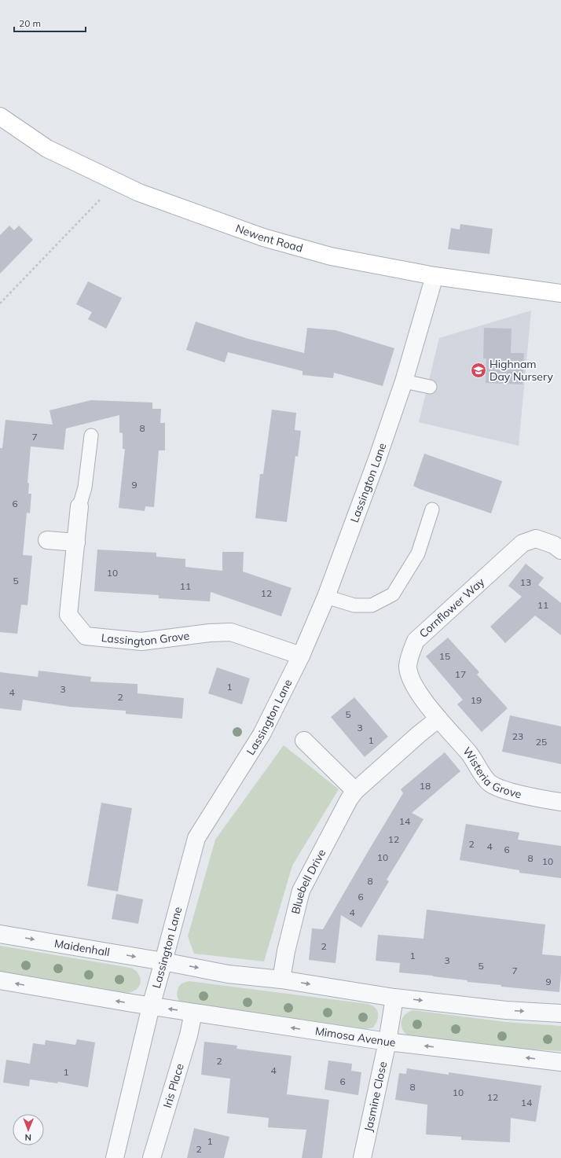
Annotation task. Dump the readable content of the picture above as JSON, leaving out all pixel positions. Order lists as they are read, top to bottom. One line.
{"streets":{"main road":["Newent Road"],"street":["Lassington Lane","Cornflower Way","Lassington Grove","Wisteria Grove","Bluebell Drive","Maidenhall","Mimosa Avenue","Iris Place","Jasmine Close"]},"crossings":[["Newent Road","Lassington Lane"],["Lassington Lane","Lassington Grove"],["Lassington Lane","Maidenhall"],["Lassington Lane","Mimosa Avenue"],["Cornflower Way","Wisteria Grove"],["Cornflower Way","Bluebell Drive"],["Wisteria Grove","Bluebell Drive"],["Mimosa Avenue","Iris Place"],["Mimosa Avenue","Jasmine Close"]],"places":{"school or university":["Highnam Day Nursery"]},"house_numbers":["8","7","9","6","10","5","13","11","12","11","15","17","1","3","4","2","19","5","3","23","1","25","18","14","12","2","4","6","10","8","10","8","6","4","2","1","3","5","7","9","2","4","1","6","8","10","12","14","1","2"],"scale_bar":"20 m","north":"bottom"}
